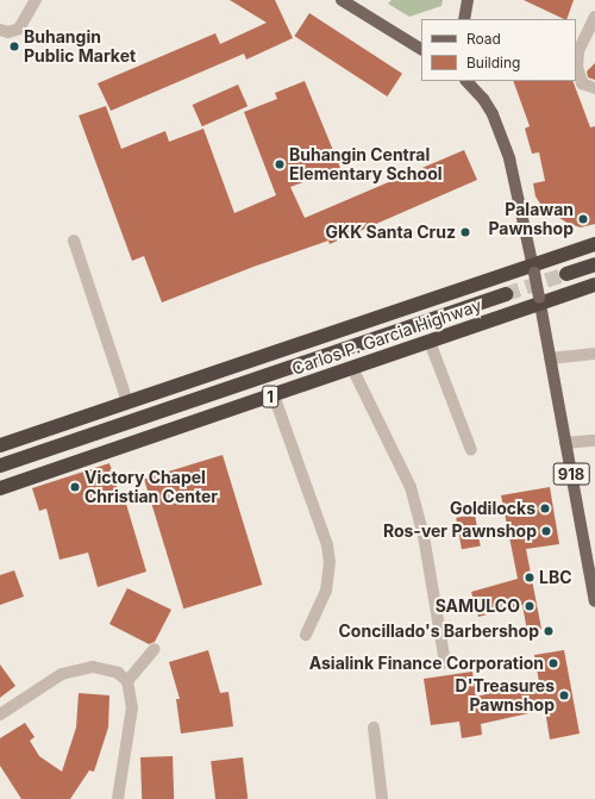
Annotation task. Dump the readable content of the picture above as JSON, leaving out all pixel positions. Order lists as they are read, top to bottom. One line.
{"streets":{"highway":["Carlos P. Garcia Highway","1"],"main road":["918"]},"crossings":[["Carlos P. Garcia Highway","918"]],"places":["Buhangin Public Market","Buhangin Central Elementary School","Palawan Pawnshop","GKK Santa Cruz","Victory Chapel Christian Center","Goldilocks","Ros-ver Pawnshop","LBC","SAMULCO","Concillado's Barbershop","Asialink Finance Corporation","D'Treasures Pawnshop"],"legend":["Road","Building"]}
